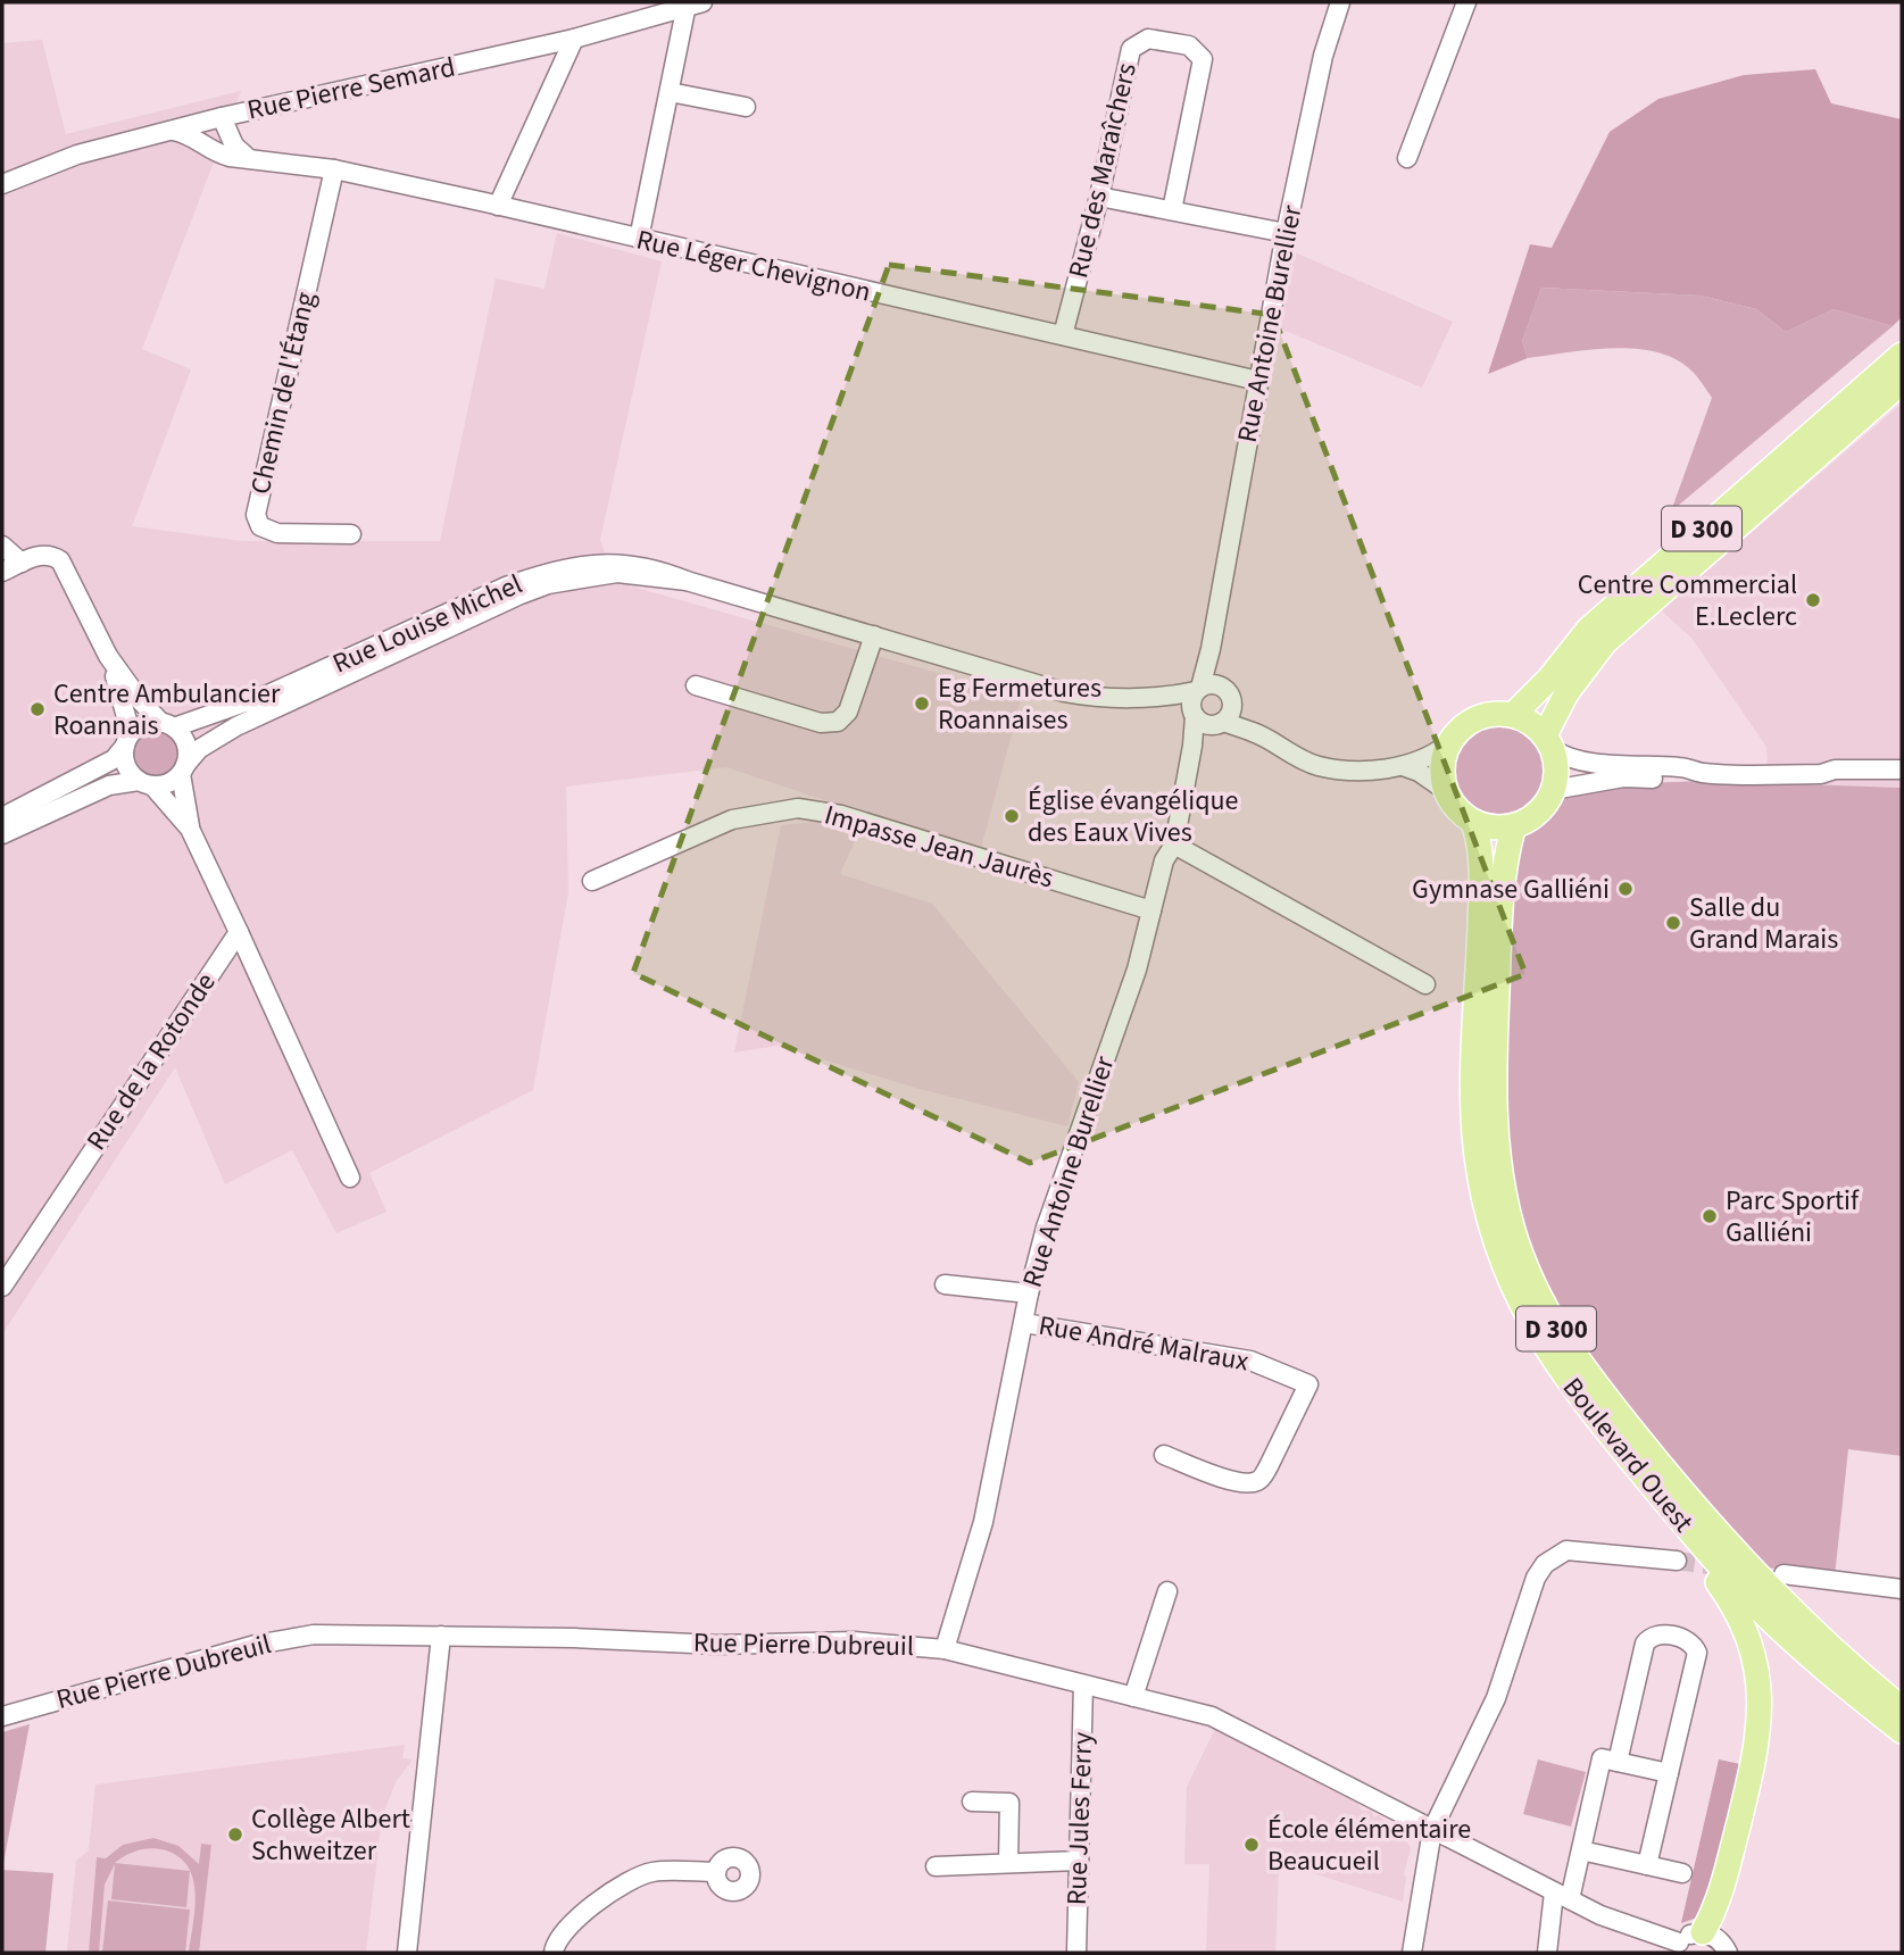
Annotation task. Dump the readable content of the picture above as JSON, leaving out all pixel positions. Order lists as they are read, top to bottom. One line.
{"streets":{"main road":["D 300","Boulevard Ouest"],"street":["Rue Pierre Semard","Rue des Maraîchers","Rue Léger Chevignon","Rue Antoine Burellier","Chemin de l'Étang","Rue Louise Michel","Impasse Jean Jaurès","Rue de la Rotonde","Rue André Malraux","Rue Pierre Dubreuil","Rue Jules Ferry"]},"crossings":[["Rue Pierre Semard","Rue Léger Chevignon"],["Rue des Maraîchers","Rue Léger Chevignon"],["Rue Léger Chevignon","Rue Antoine Burellier"],["Rue Léger Chevignon","Chemin de l'Étang"],["Rue Antoine Burellier","Rue Louise Michel"],["Rue Antoine Burellier","Impasse Jean Jaurès"],["Rue Antoine Burellier","Rue André Malraux"],["Rue Antoine Burellier","Rue Pierre Dubreuil"],["D 300","Boulevard Ouest"],["Rue Pierre Dubreuil","Rue Jules Ferry"]],"places":["Centre Commercial E.Leclerc","Eg Fermetures Roannaises","Centre Ambulancier Roannais","Église évangélique des Eaux Vives","Gymnase Galliéni","Salle du Grand Marais","Parc Sportif Galliéni","Collège Albert Schweitzer","École élémentaire Beaucueil"]}
